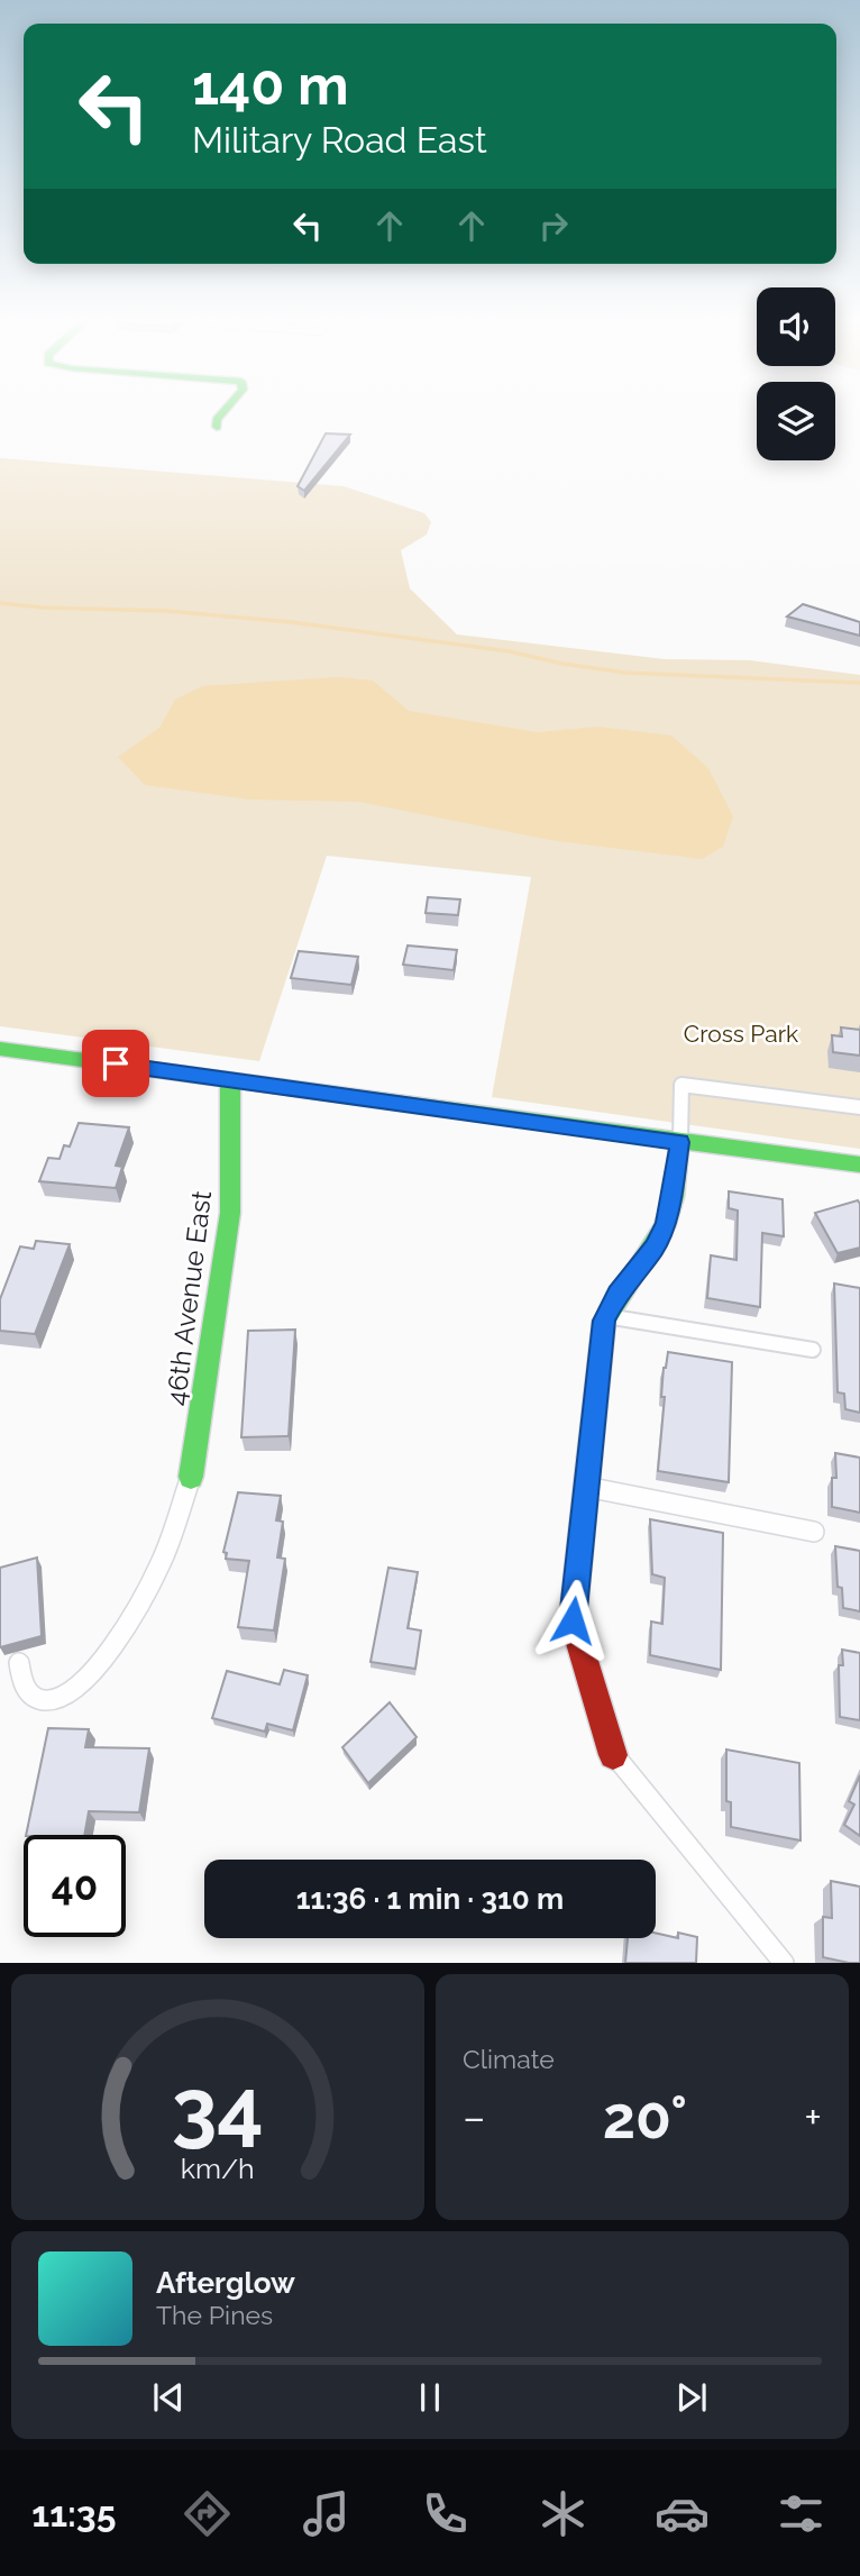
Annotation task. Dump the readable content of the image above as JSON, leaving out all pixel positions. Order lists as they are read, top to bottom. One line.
{"streets":{"street":["46th Avenue East"]},"parks":["Cross Park"],"page":{"turn":["140 m","Military Road East"],"limit":"40","trip":"11:36 · 1 min · 310 m","tile":"Climate","heat":["−","20°","+"],"song":["Afterglow","The Pines"],"tabs":"11:35","gauge":["34","km/h"]}}
